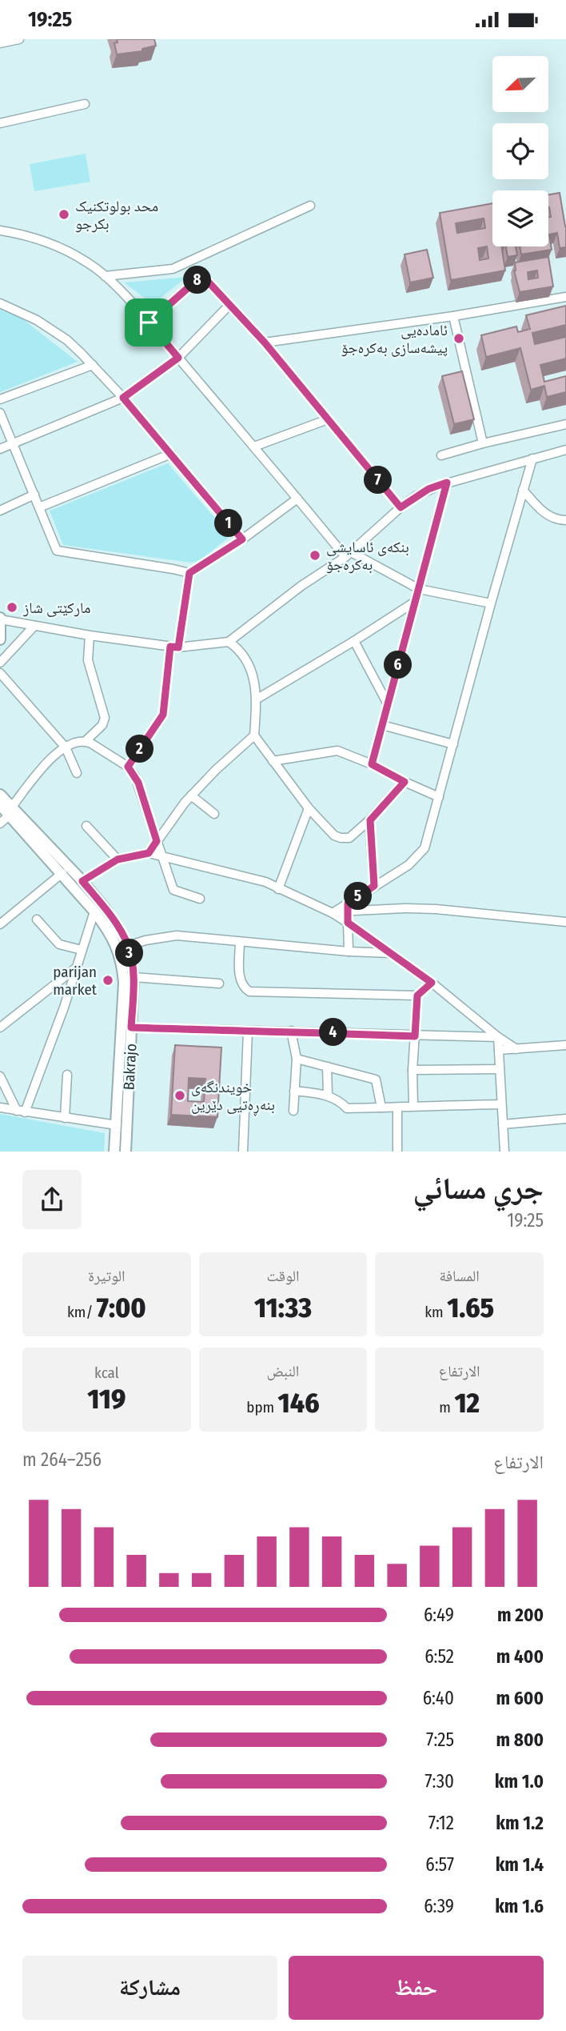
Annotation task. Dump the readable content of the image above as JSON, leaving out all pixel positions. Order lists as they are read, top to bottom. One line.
{"streets":{"street":["Bakrajo"]},"places":["محد بولوتکنیک بکرجو","ئامادەیی پیشەسازی بەکرەجۆ","بنکەی ئاسایشی بەکرەجۆ","مارکێتی شاز","parijan market","خویندنگەی بنەڕەتیی دێرین"],"north":"bottom left","page":{"status":"19:25","pins":["8","7","1","6","2","5","3","4"],"heading":["جري مسائي","19:25"],"stats":[["المسافة","1.65 km"],["الوقت","11:33"],["الوتيرة","7:00 /km"],["الارتفاع","12 m"],["النبض","146 bpm"],["kcal","119"]],"chart":["الارتفاع","256–264 m"],"list":[{"name":"200 m","note":"6:49"},{"name":"400 m","note":"6:52"},{"name":"600 m","note":"6:40"},{"name":"800 m","note":"7:25"},{"name":"1.0 km","note":"7:30"},{"name":"1.2 km","note":"7:12"},{"name":"1.4 km","note":"6:57"},{"name":"1.6 km","note":"6:39"}],"buttons":["حفظ","مشاركة"]}}
